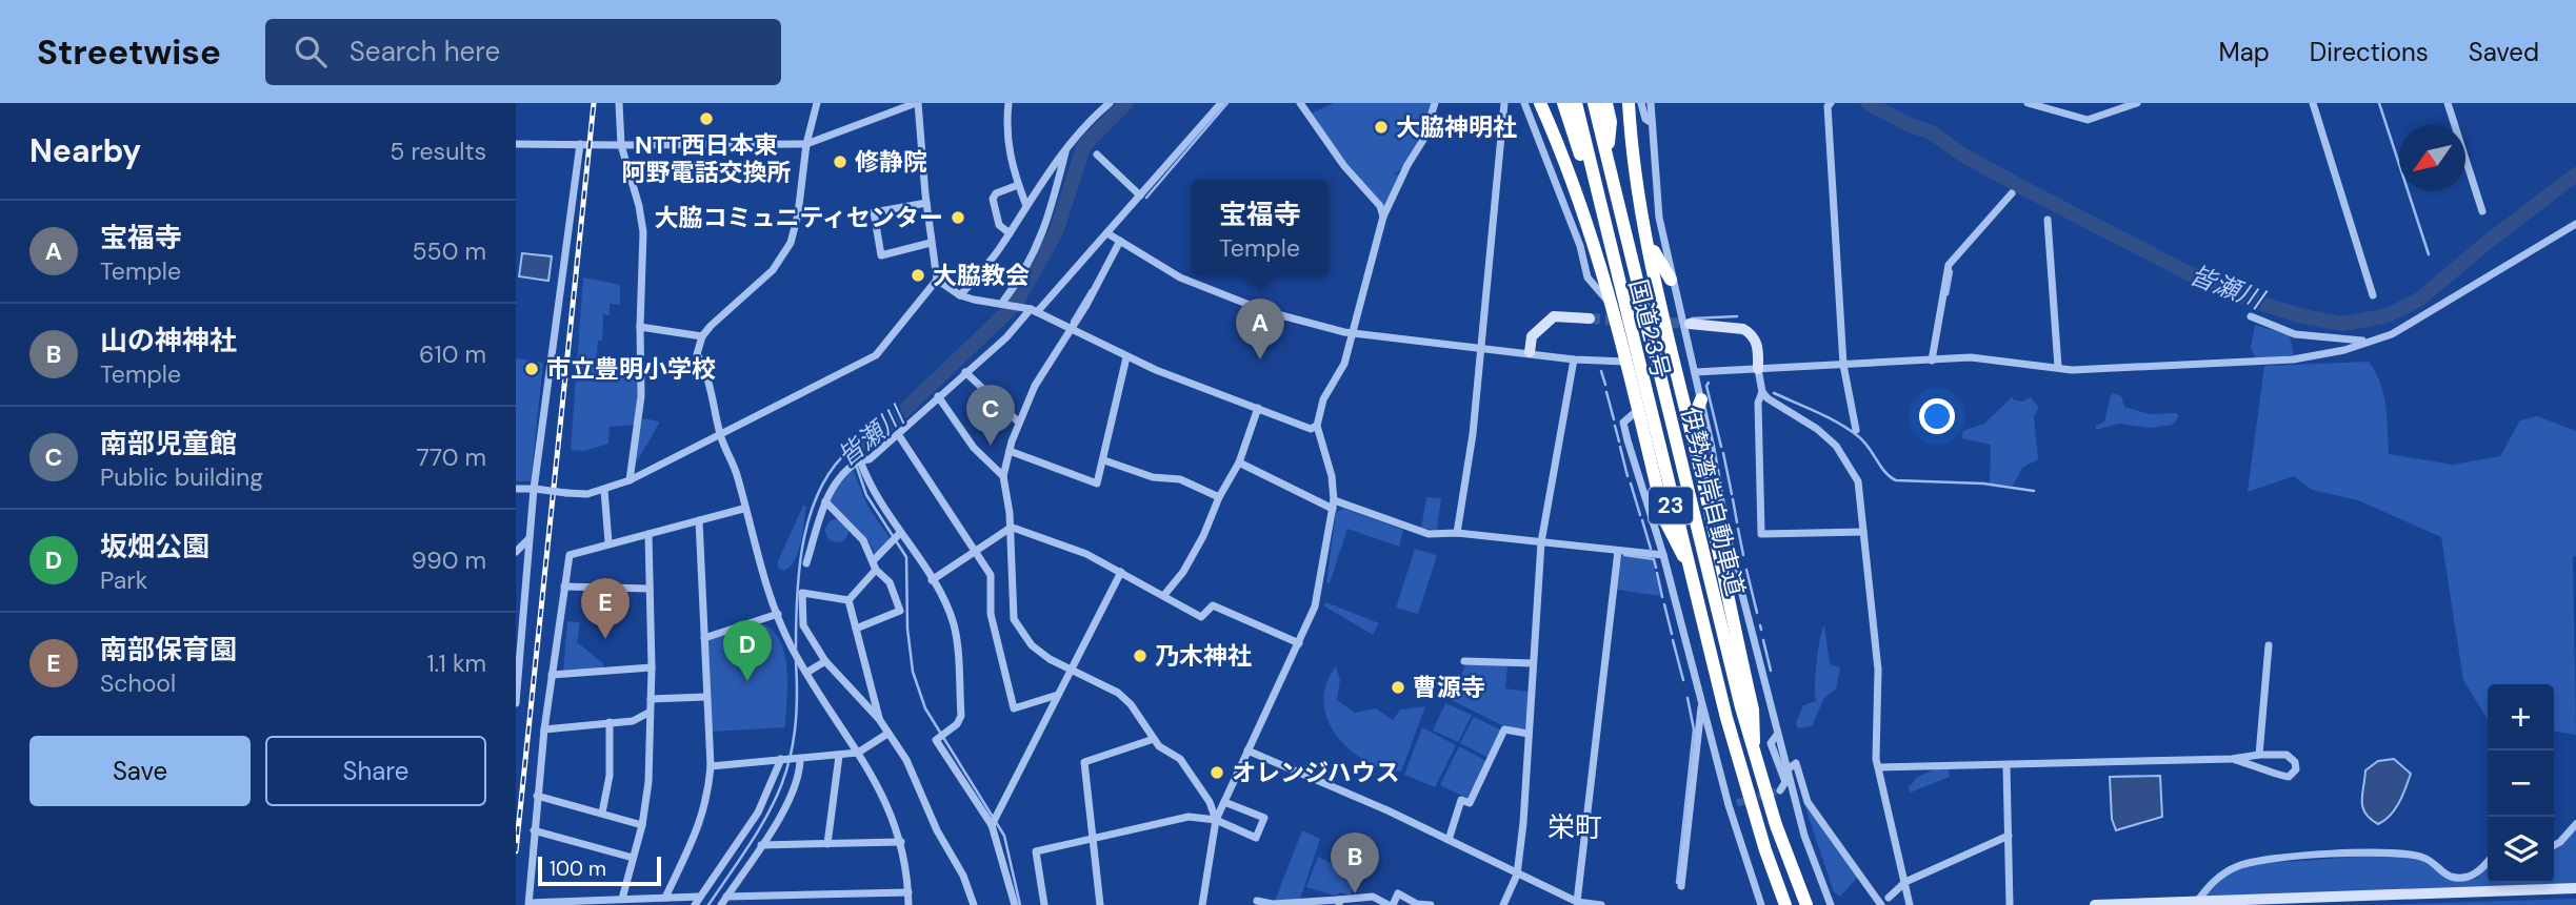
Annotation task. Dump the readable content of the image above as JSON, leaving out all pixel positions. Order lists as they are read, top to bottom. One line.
{"streets":{"highway":["国道23号","伊勢湾岸自動車道","23"]},"crossings":[["国道23号","伊勢湾岸自動車道"],["国道23号","23"]],"districts":["栄町"],"water":["皆瀬川"],"places":["NTT西日本東 阿野電話交換所","大脇神明社","修静院","大脇コミュニティセンター","大脇教会","市立豊明小学校","乃木神社","曹源寺","オレンジハウス"],"scale_bar":"100 m","north":"bottom left","page":{"header":"Streetwise","search":"Search here","nav":["Map","Directions","Saved"],"heading":["Nearby","5 results"],"popup":["宝福寺","Temple"],"list":[{"mark":"A","name":"宝福寺","note":"Temple","value":"550 m"},{"mark":"B","name":"山の神神社","note":"Temple","value":"610 m"},{"mark":"C","name":"南部児童館","note":"Public building","value":"770 m"},{"mark":"D","name":"坂畑公園","note":"Park","value":"990 m"},{"mark":"E","name":"南部保育園","note":"School","value":"1.1 km"}],"pins":["A","C","E","D","B"],"map_buttons":["+","−"],"buttons":["Save","Share"],"scale":"100 m"}}
